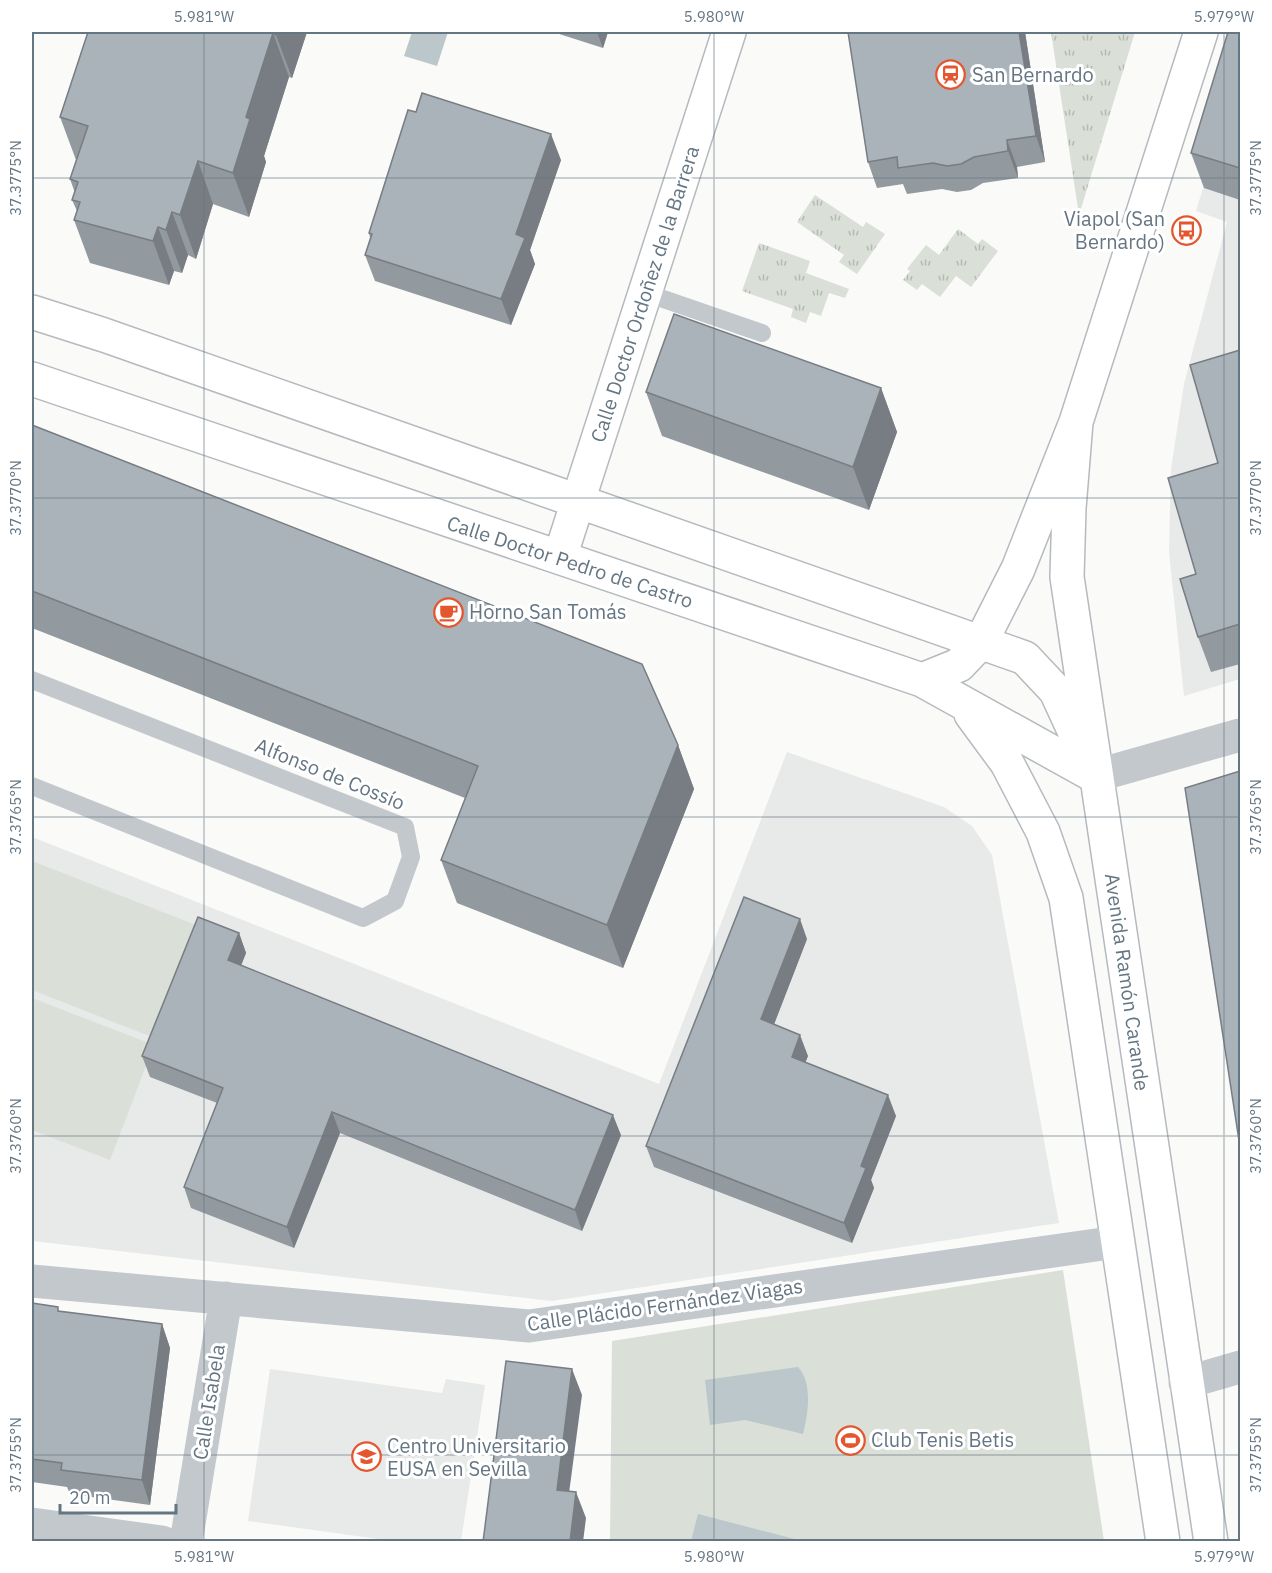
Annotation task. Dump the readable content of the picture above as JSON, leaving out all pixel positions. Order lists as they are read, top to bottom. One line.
{"streets":{"main road":["Calle Doctor Ordoñez de la Barrera","Calle Doctor Pedro de Castro","Avenida Ramón Carande"],"street":["Calle Plácido Fernández Viagas","Calle Isabela"],"lane":["Alfonso de Cossío"]},"crossings":[["Calle Doctor Ordoñez de la Barrera","Calle Doctor Pedro de Castro"],["Calle Doctor Pedro de Castro","Avenida Ramón Carande"],["Calle Plácido Fernández Viagas","Calle Isabela"]],"places":{"station":["San Bernardo"],"bus stop":["Viapol (San Bernardo)"],"cafe":["Horno San Tomás"],"sports":["Club Tenis Betis"],"school or university":["Centro Universitario EUSA en Sevilla"]},"scale_bar":"20 m","coordinates":["5.981°W","5.980°W","5.979°W","37.3775°N","37.3770°N","37.3765°N","37.3760°N","37.3755°N"]}
